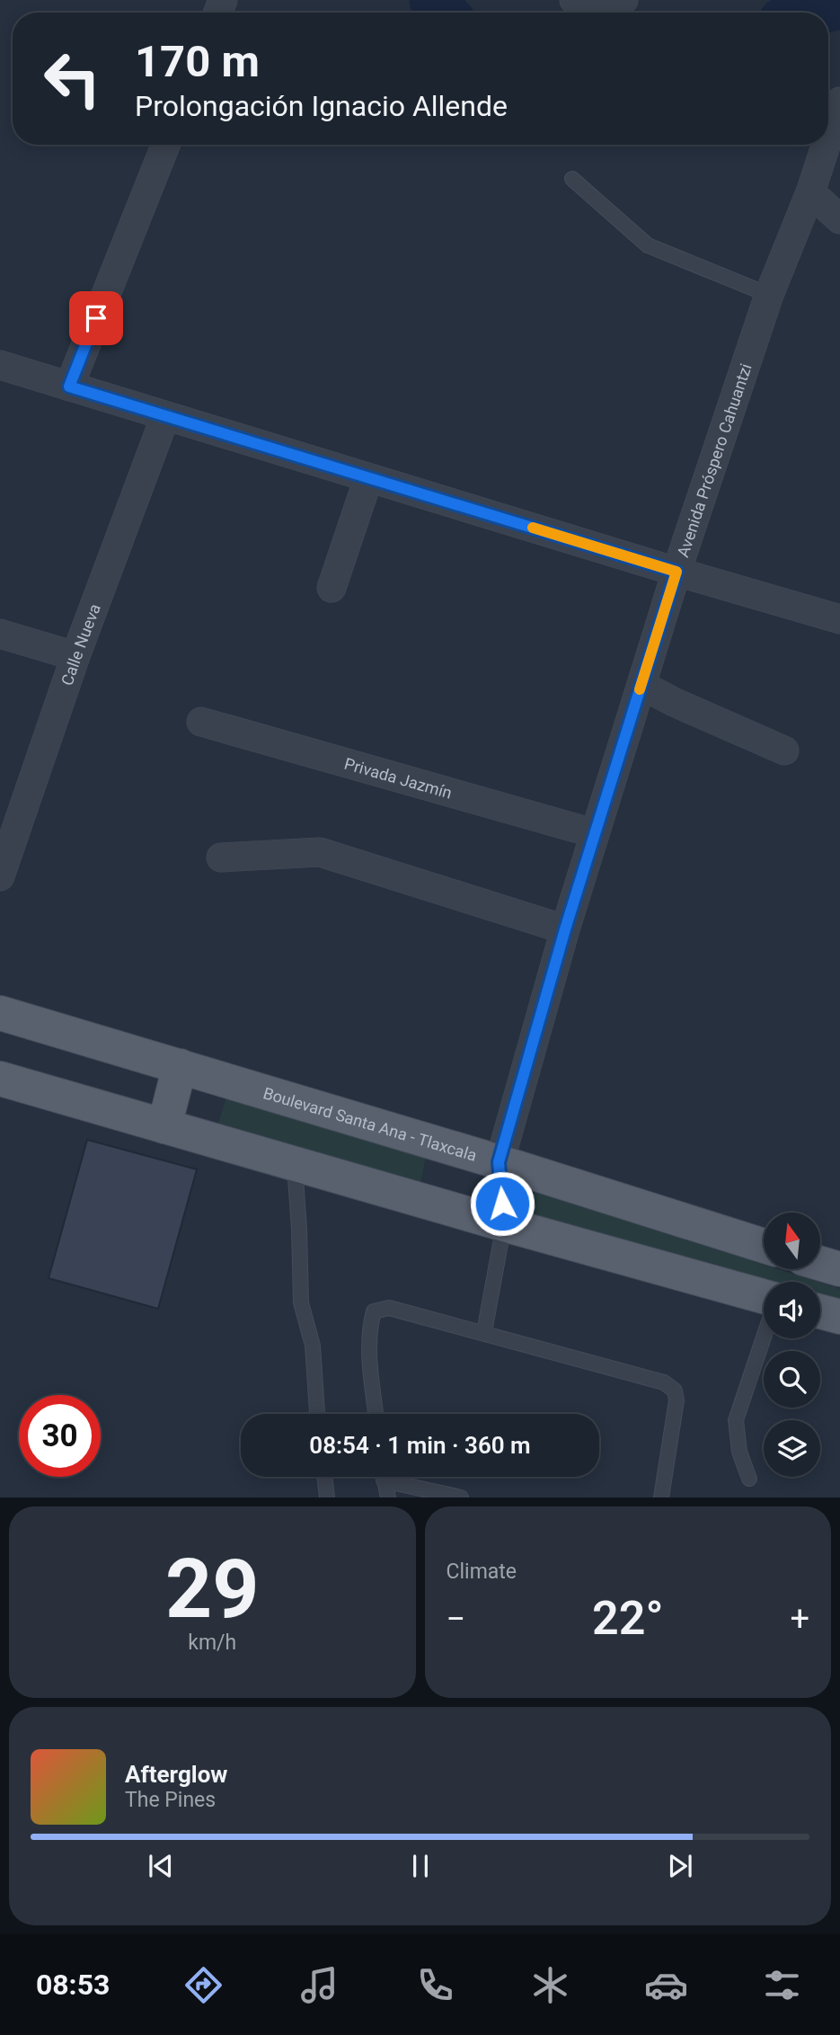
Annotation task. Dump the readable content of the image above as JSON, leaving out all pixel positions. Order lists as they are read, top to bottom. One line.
{"streets":{"main road":["Boulevard Santa Ana - Tlaxcala"],"street":["Avenida Próspero Cahuantzi","Calle Nueva","Privada Jazmín"]},"crossings":[["Avenida Próspero Cahuantzi","Privada Jazmín"],["Avenida Próspero Cahuantzi","Boulevard Santa Ana - Tlaxcala"]],"north":"top","page":{"turn":["170 m","Prolongación Ignacio Allende"],"limit":"30","trip":"08:54 · 1 min · 360 m","tile":[["29","km/h"],"Climate"],"heat":["−","22°","+"],"song":["Afterglow","The Pines"],"tabs":"08:53"}}
